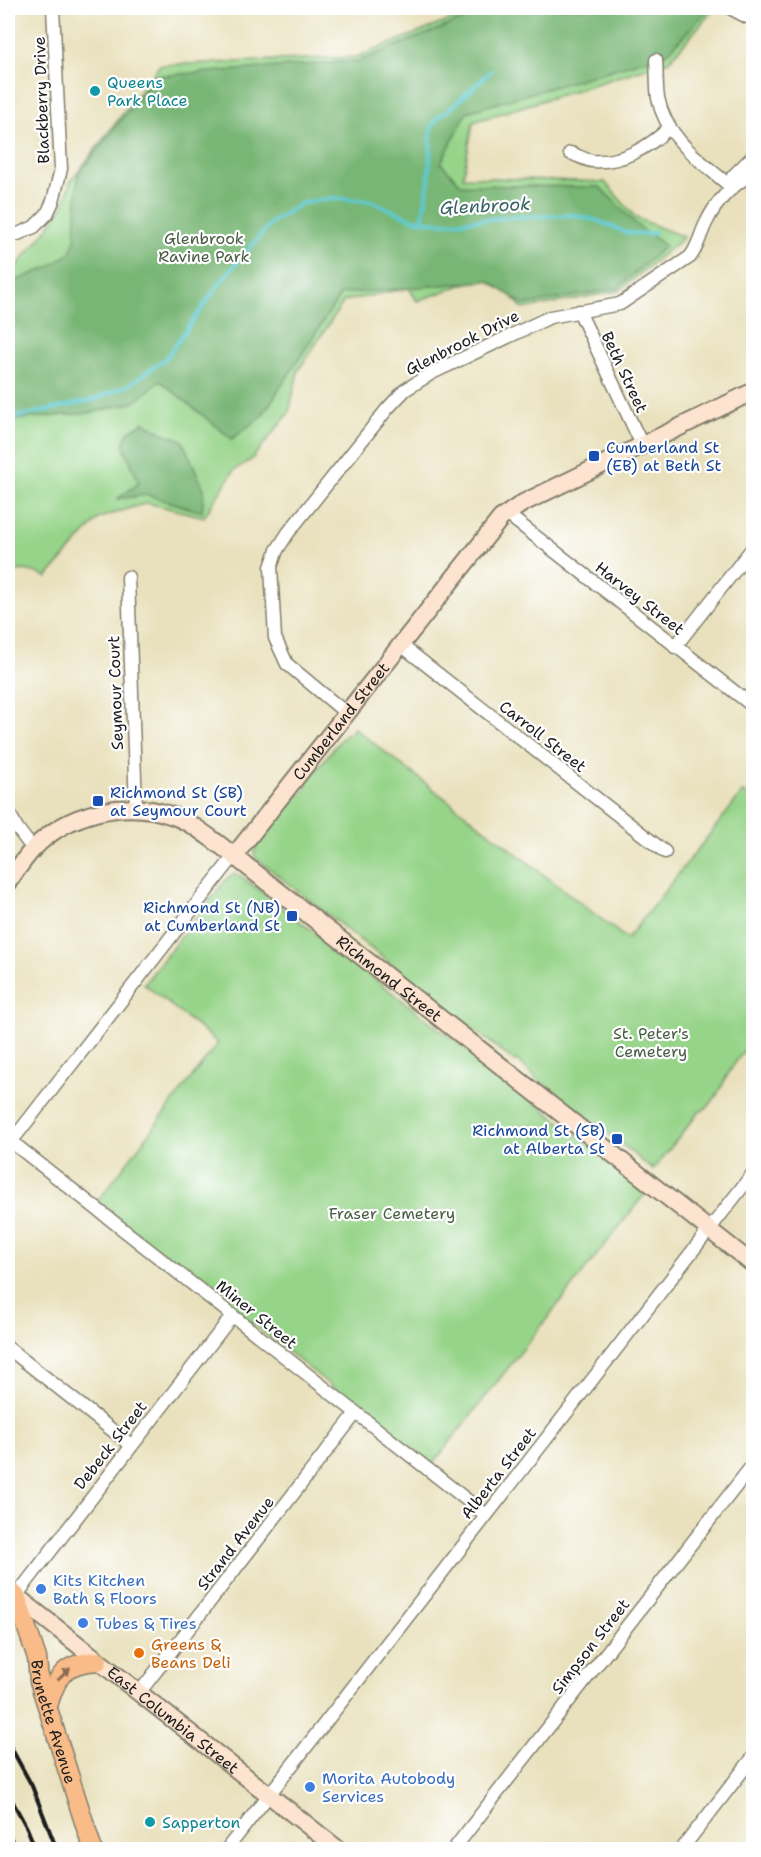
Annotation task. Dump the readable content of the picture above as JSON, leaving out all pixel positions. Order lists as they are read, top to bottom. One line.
{"streets":{"main road":["Brunette Avenue"],"street":["Blackberry Drive","Glenbrook Drive","Beth Street","Harvey Street","Seymour Court","Cumberland Street","Carroll Street","Richmond Street","Miner Street","Debeck Street","Alberta Street","Strand Avenue","Simpson Street","East Columbia Street"]},"crossings":[["Glenbrook Drive","Beth Street"],["Glenbrook Drive","Cumberland Street"],["Beth Street","Cumberland Street"],["Harvey Street","Cumberland Street"],["Seymour Court","Richmond Street"],["Cumberland Street","Carroll Street"],["Cumberland Street","Richmond Street"],["Cumberland Street","Miner Street"],["Richmond Street","Alberta Street"],["Miner Street","Debeck Street"],["Miner Street","Alberta Street"],["Miner Street","Strand Avenue"],["Debeck Street","East Columbia Street"],["Debeck Street","Brunette Avenue"],["Alberta Street","East Columbia Street"],["Strand Avenue","East Columbia Street"],["East Columbia Street","Brunette Avenue"]],"water":["Glenbrook"],"parks":["Glenbrook Ravine Park","St. Peter's Cemetery","Fraser Cemetery"],"places":{"other":["Queens Park Place","Kits Kitchen Bath & Floors","Tubes & Tires","Greens & Beans Deli","Morita Autobody Services","Sapperton"],"transit":["Cumberland St (EB) at Beth St","Richmond St (SB) at Seymour Court","Richmond St (NB) at Cumberland St","Richmond St (SB) at Alberta St"]}}
